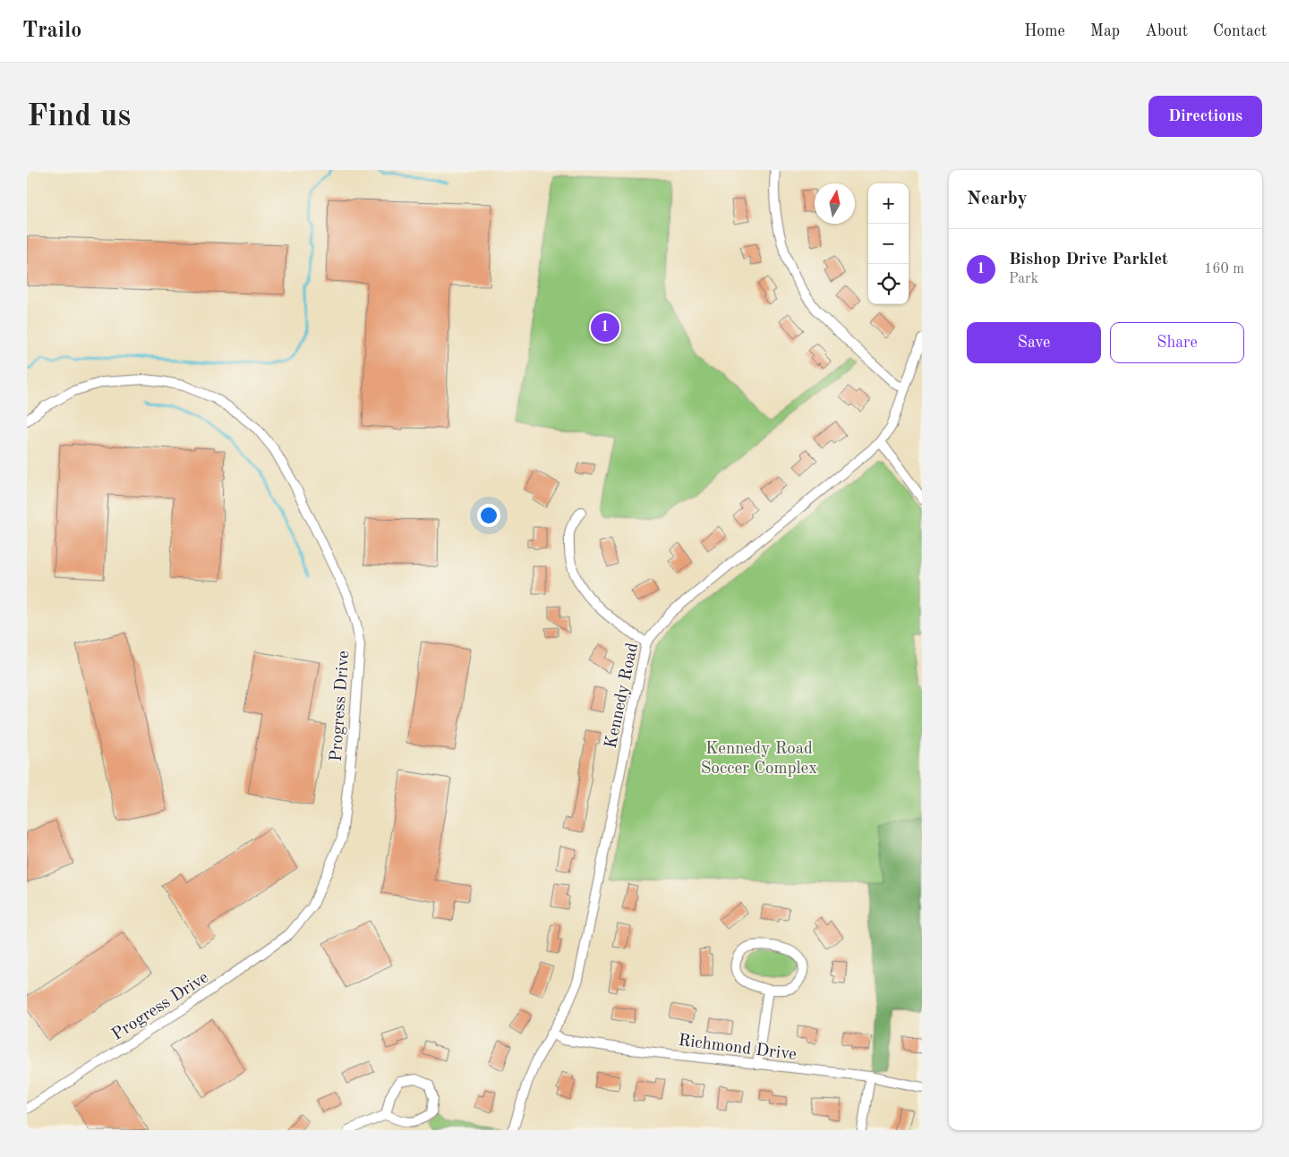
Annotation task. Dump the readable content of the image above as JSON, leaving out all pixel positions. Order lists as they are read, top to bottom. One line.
{"streets":{"street":["Kennedy Road","Progress Drive","Richmond Drive"]},"crossings":[["Kennedy Road","Richmond Drive"]],"parks":["Kennedy Road Soccer Complex"],"north":"top","page":{"header":"Trailo","nav":["Home","Map","About","Contact"],"buttons":["Directions",["Save","Share"]],"title":"Find us","heading":"Nearby","map_buttons":["+","−"],"list":[{"mark":"1","name":"Bishop Drive Parklet","note":"Park","value":"160 m"}],"pins":"1"}}
